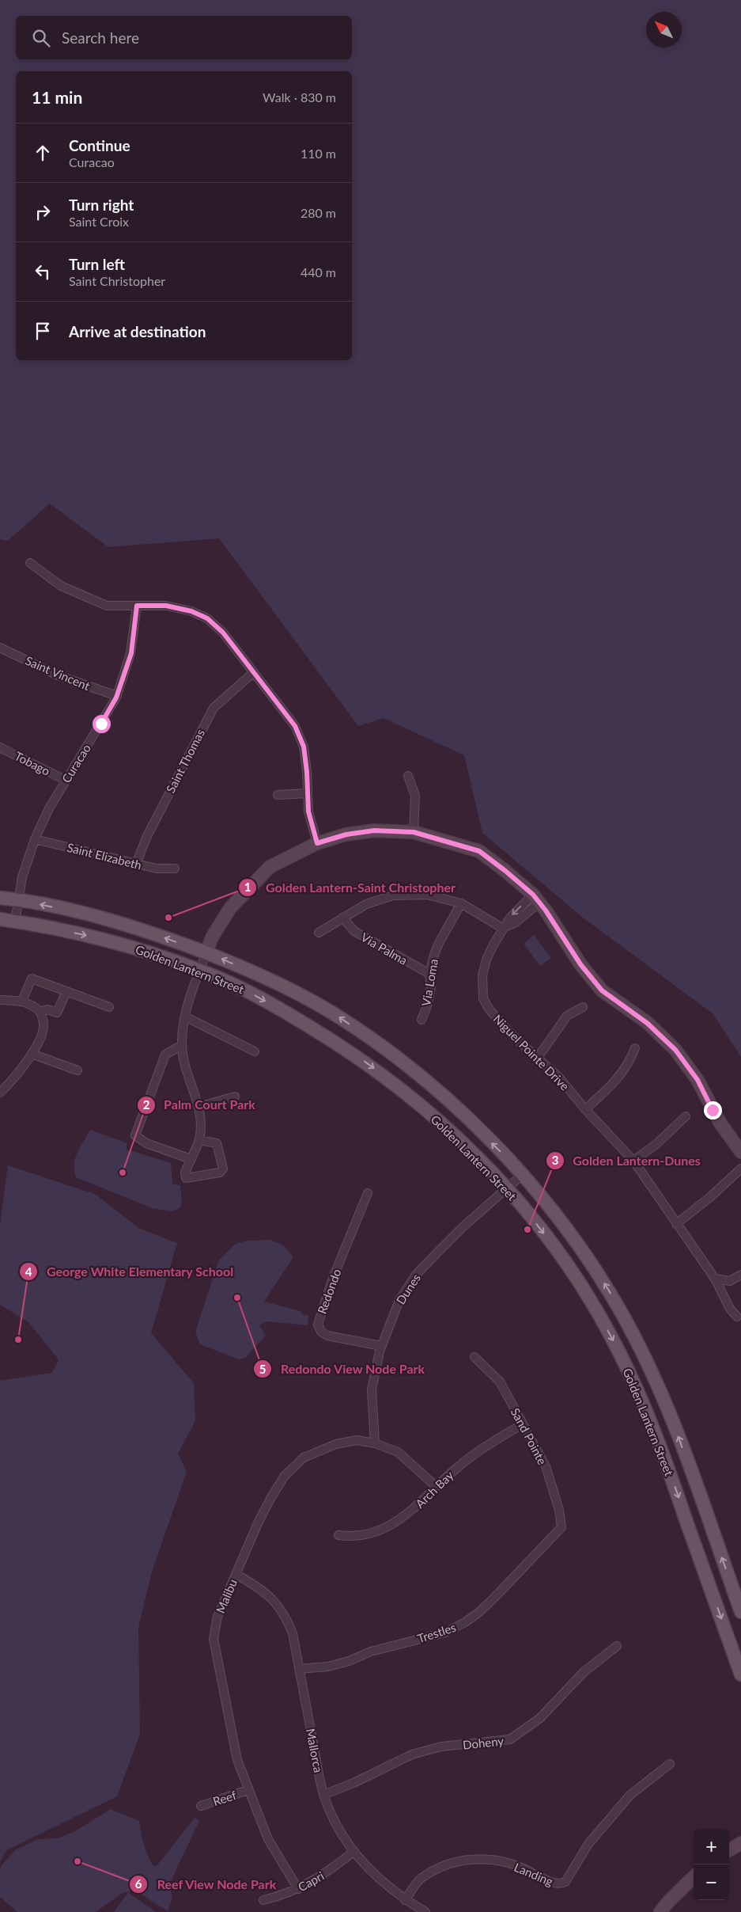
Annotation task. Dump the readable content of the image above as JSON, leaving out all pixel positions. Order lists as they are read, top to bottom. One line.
{"streets":{"main road":["Golden Lantern Street"],"street":["Saint Vincent","Saint Thomas","Tobago","Curacao","Saint Elizabeth","Via Palma","Via Loma","Niguel Pointe Drive","Dunes","Redondo","Sand Pointe","Arch Bay","Malibu","Trestles","Doheny","Mallorca","Reef","Landing","Capri"]},"crossings":[["Saint Vincent","Curacao"],["Saint Thomas","Saint Elizabeth"],["Tobago","Curacao"],["Curacao","Saint Elizabeth"],["Curacao","Golden Lantern Street"],["Via Palma","Via Loma"],["Golden Lantern Street","Dunes"],["Dunes","Redondo"],["Dunes","Malibu"],["Sand Pointe","Arch Bay"],["Sand Pointe","Trestles"],["Arch Bay","Malibu"],["Malibu","Mallorca"],["Malibu","Reef"],["Malibu","Capri"],["Trestles","Mallorca"],["Doheny","Mallorca"],["Mallorca","Landing"],["Mallorca","Capri"]],"places":["Golden Lantern-Saint Christopher","Palm Court Park","Golden Lantern-Dunes","Redondo View Node Park","George White Elementary School","Reef View Node Park"],"north":"top left","page":{"search":"Search here","heading":["11 min","Walk · 830 m"],"list":[["Continue","Curacao","110 m"],["Turn right","Saint Croix","280 m"],["Turn left","Saint Christopher","440 m"],"Arrive at destination"],"map_buttons":["+","−"]}}
